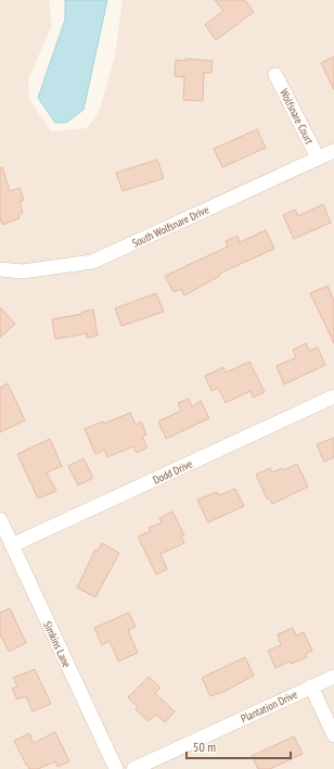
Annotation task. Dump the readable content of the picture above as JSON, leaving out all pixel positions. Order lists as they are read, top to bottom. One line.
{"streets":{"street":["Wolfsnare Court","South Wolfsnare Drive","Dodd Drive","Simkins Lane","Plantation Drive"]},"crossings":[["Wolfsnare Court","South Wolfsnare Drive"],["Dodd Drive","Simkins Lane"]],"scale_bar":"50 m"}
